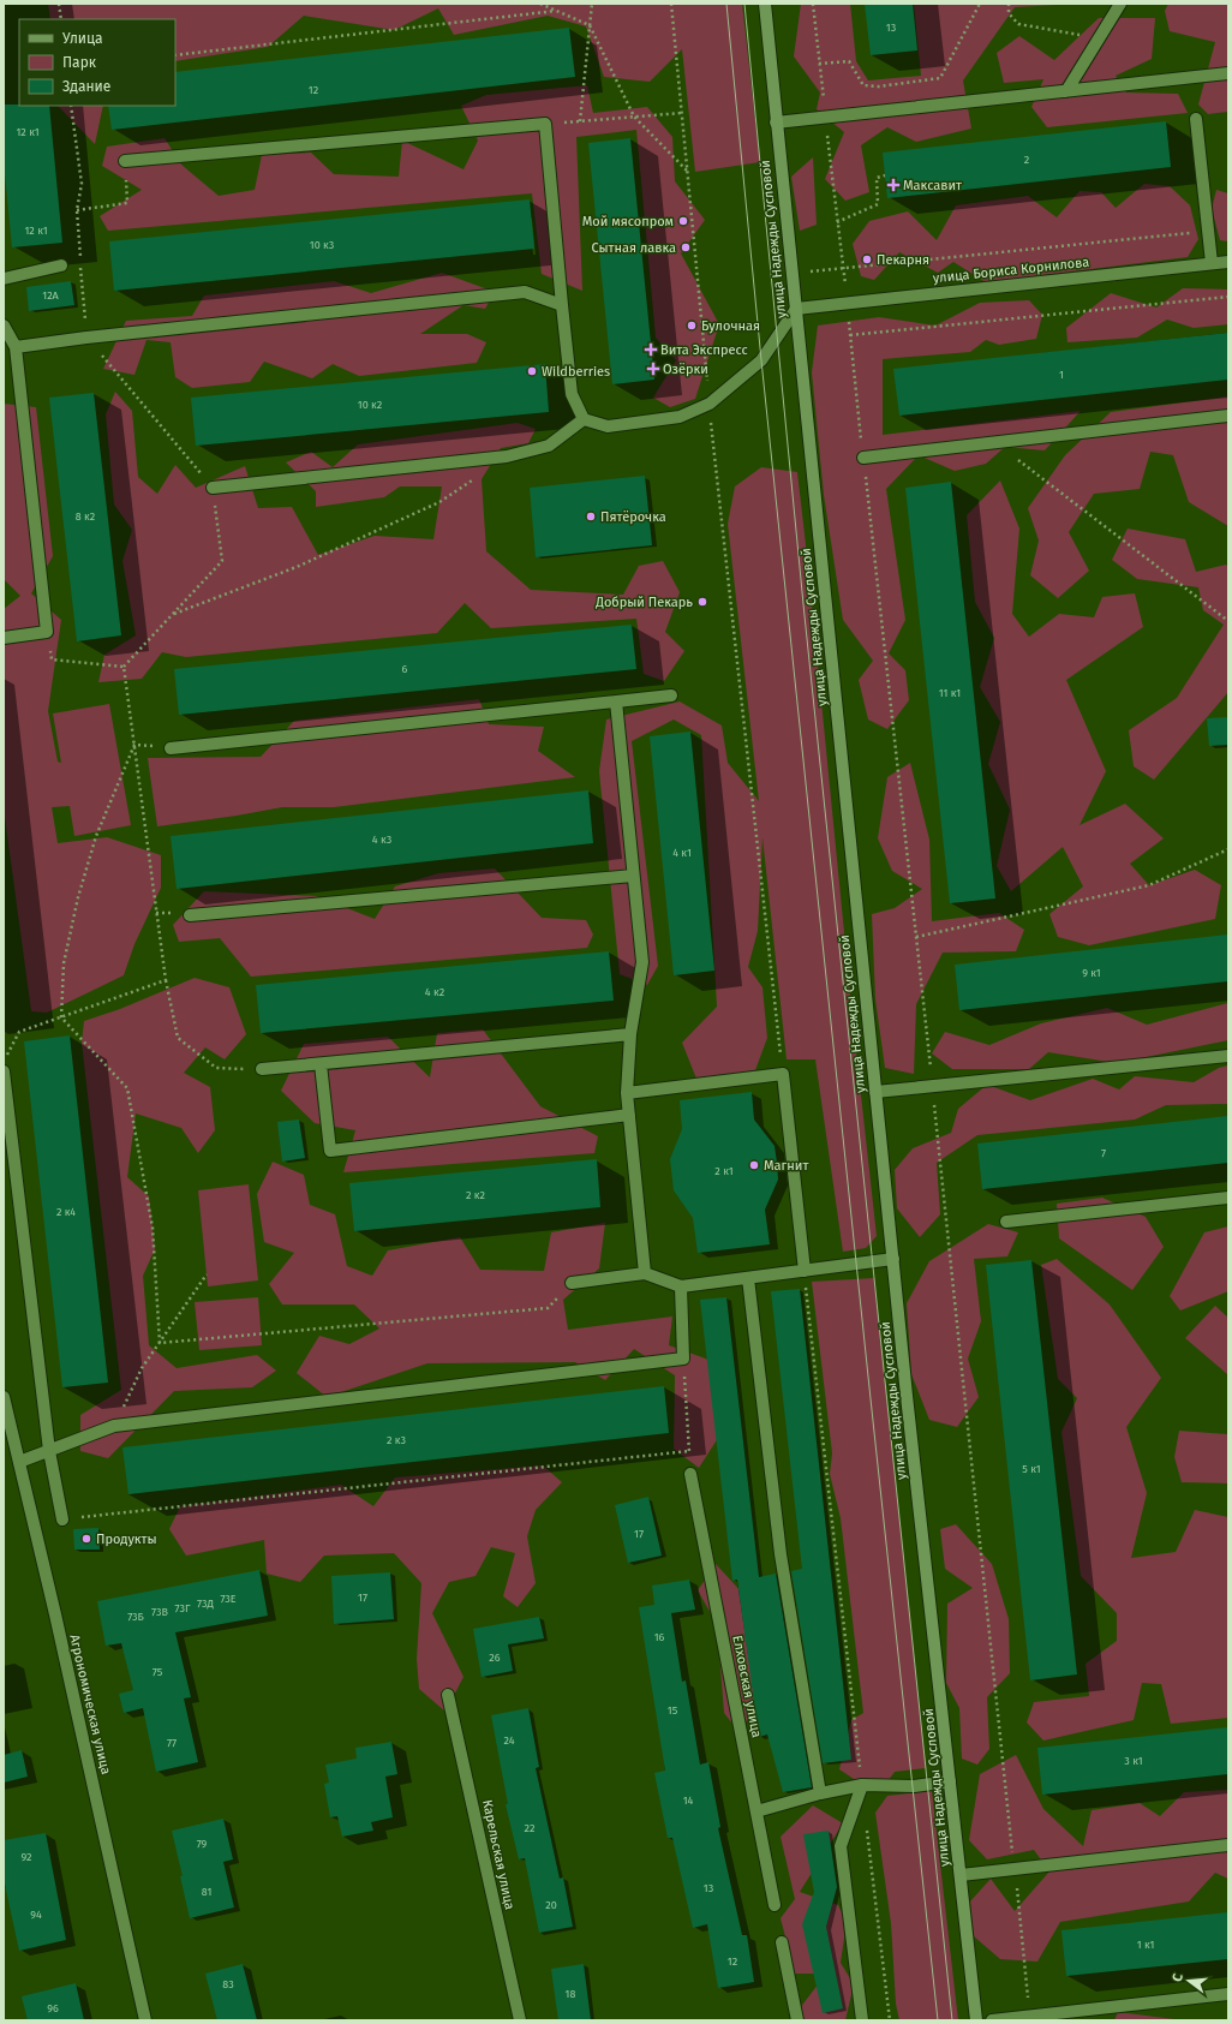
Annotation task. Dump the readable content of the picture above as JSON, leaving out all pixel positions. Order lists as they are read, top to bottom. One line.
{"streets":{"main road":["улица Надежды Сусловой"],"street":["улица Бориса Корнилова","Елховская улица","Агрономическая улица","Карельская улица"]},"crossings":[["улица Надежды Сусловой","улица Бориса Корнилова"]],"places":{"health":["Максавит","Вита Экспресс","Озёрки"],"other":["Мой мясопром","Сытная лавка","Пекарня","Булочная","Wildberries","Пятёрочка","Добрый Пекарь","Магнит","Продукты"]},"house_numbers":["13","12","12 к1","2","12 к1","10 к3","12А","1","10 к2","8 к2","6","11 к1","4 к3","4 к1","9 к1","4 к2","7","2 к1","2 к2","2 к4","2 к3","5 к1","17","17","73Е","73Д","73Г","73В","73Б","16","26","75","15","24","77","3 к1","14","22","79","92","13","81","20","94","1 к1","12","83","18","96"],"legend":["Улица","Парк","Здание"],"north":"left"}
